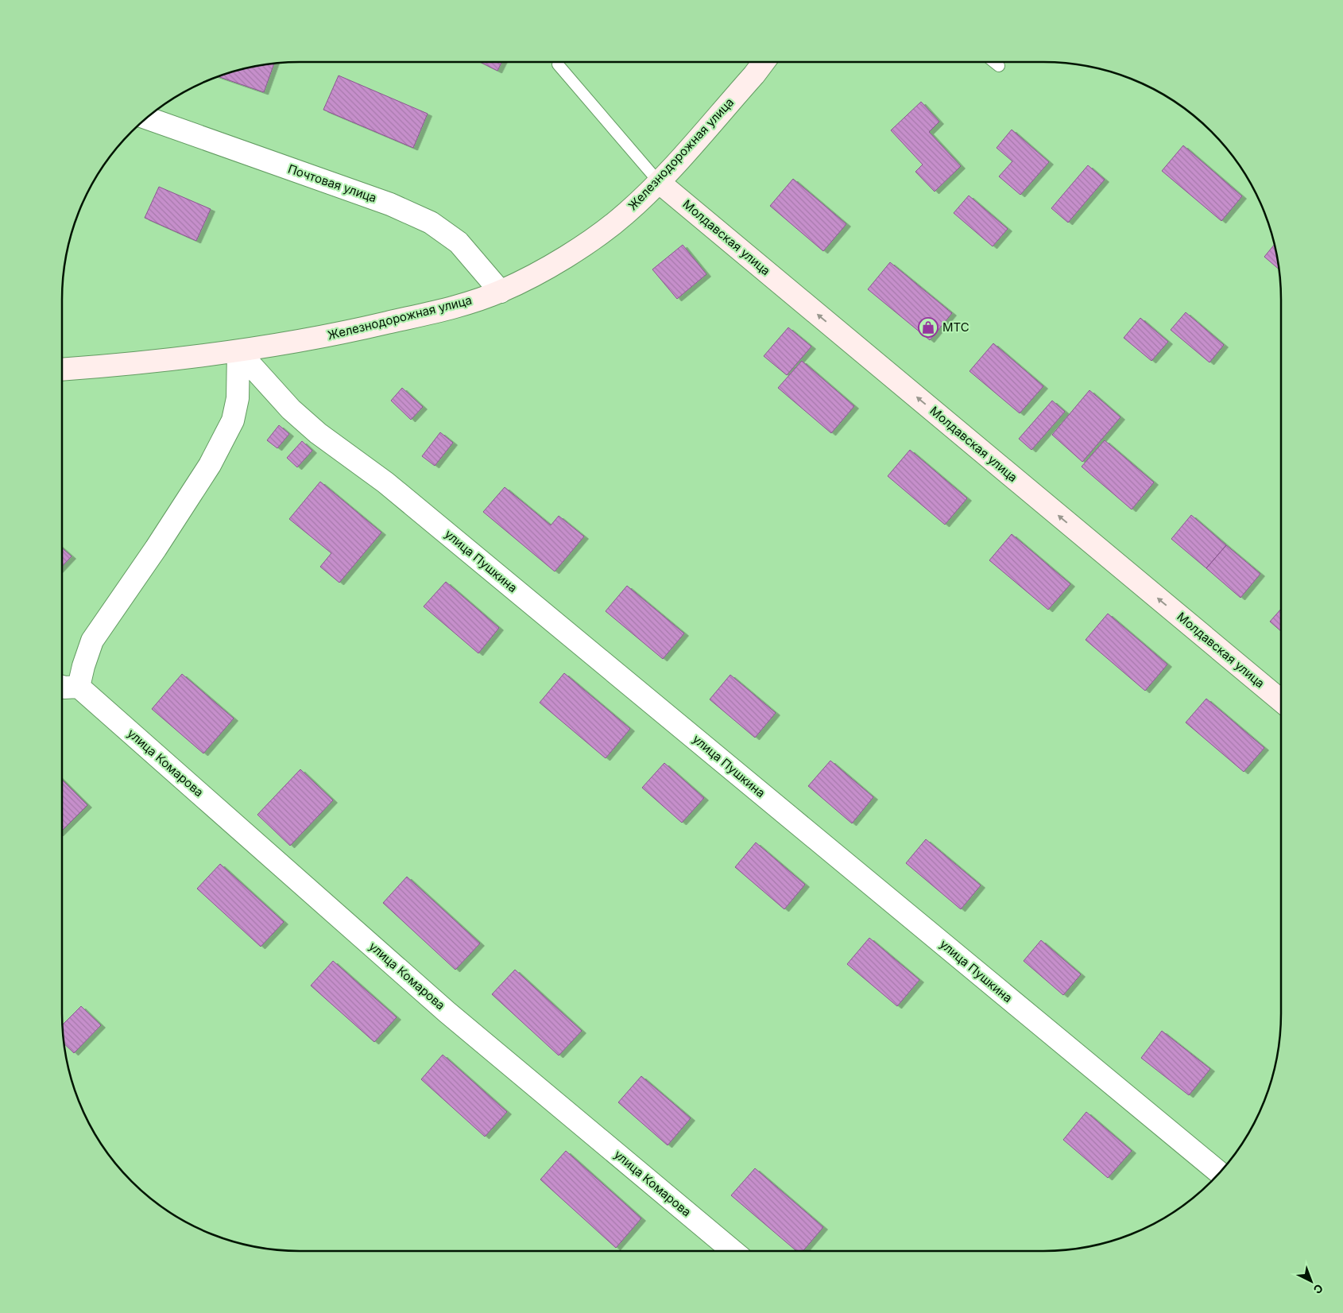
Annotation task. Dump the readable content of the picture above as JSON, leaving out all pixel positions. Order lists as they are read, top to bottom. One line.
{"streets":{"main road":["Железнодорожная улица","Молдавская улица"],"street":["Почтовая улица","улица Пушкина","улица Комарова"]},"crossings":[["Железнодорожная улица","Почтовая улица"],["Железнодорожная улица","Молдавская улица"],["Железнодорожная улица","улица Пушкина"]],"one_way":["Молдавская улица"],"places":{"shop":["МТС"]},"north":"bottom right"}
